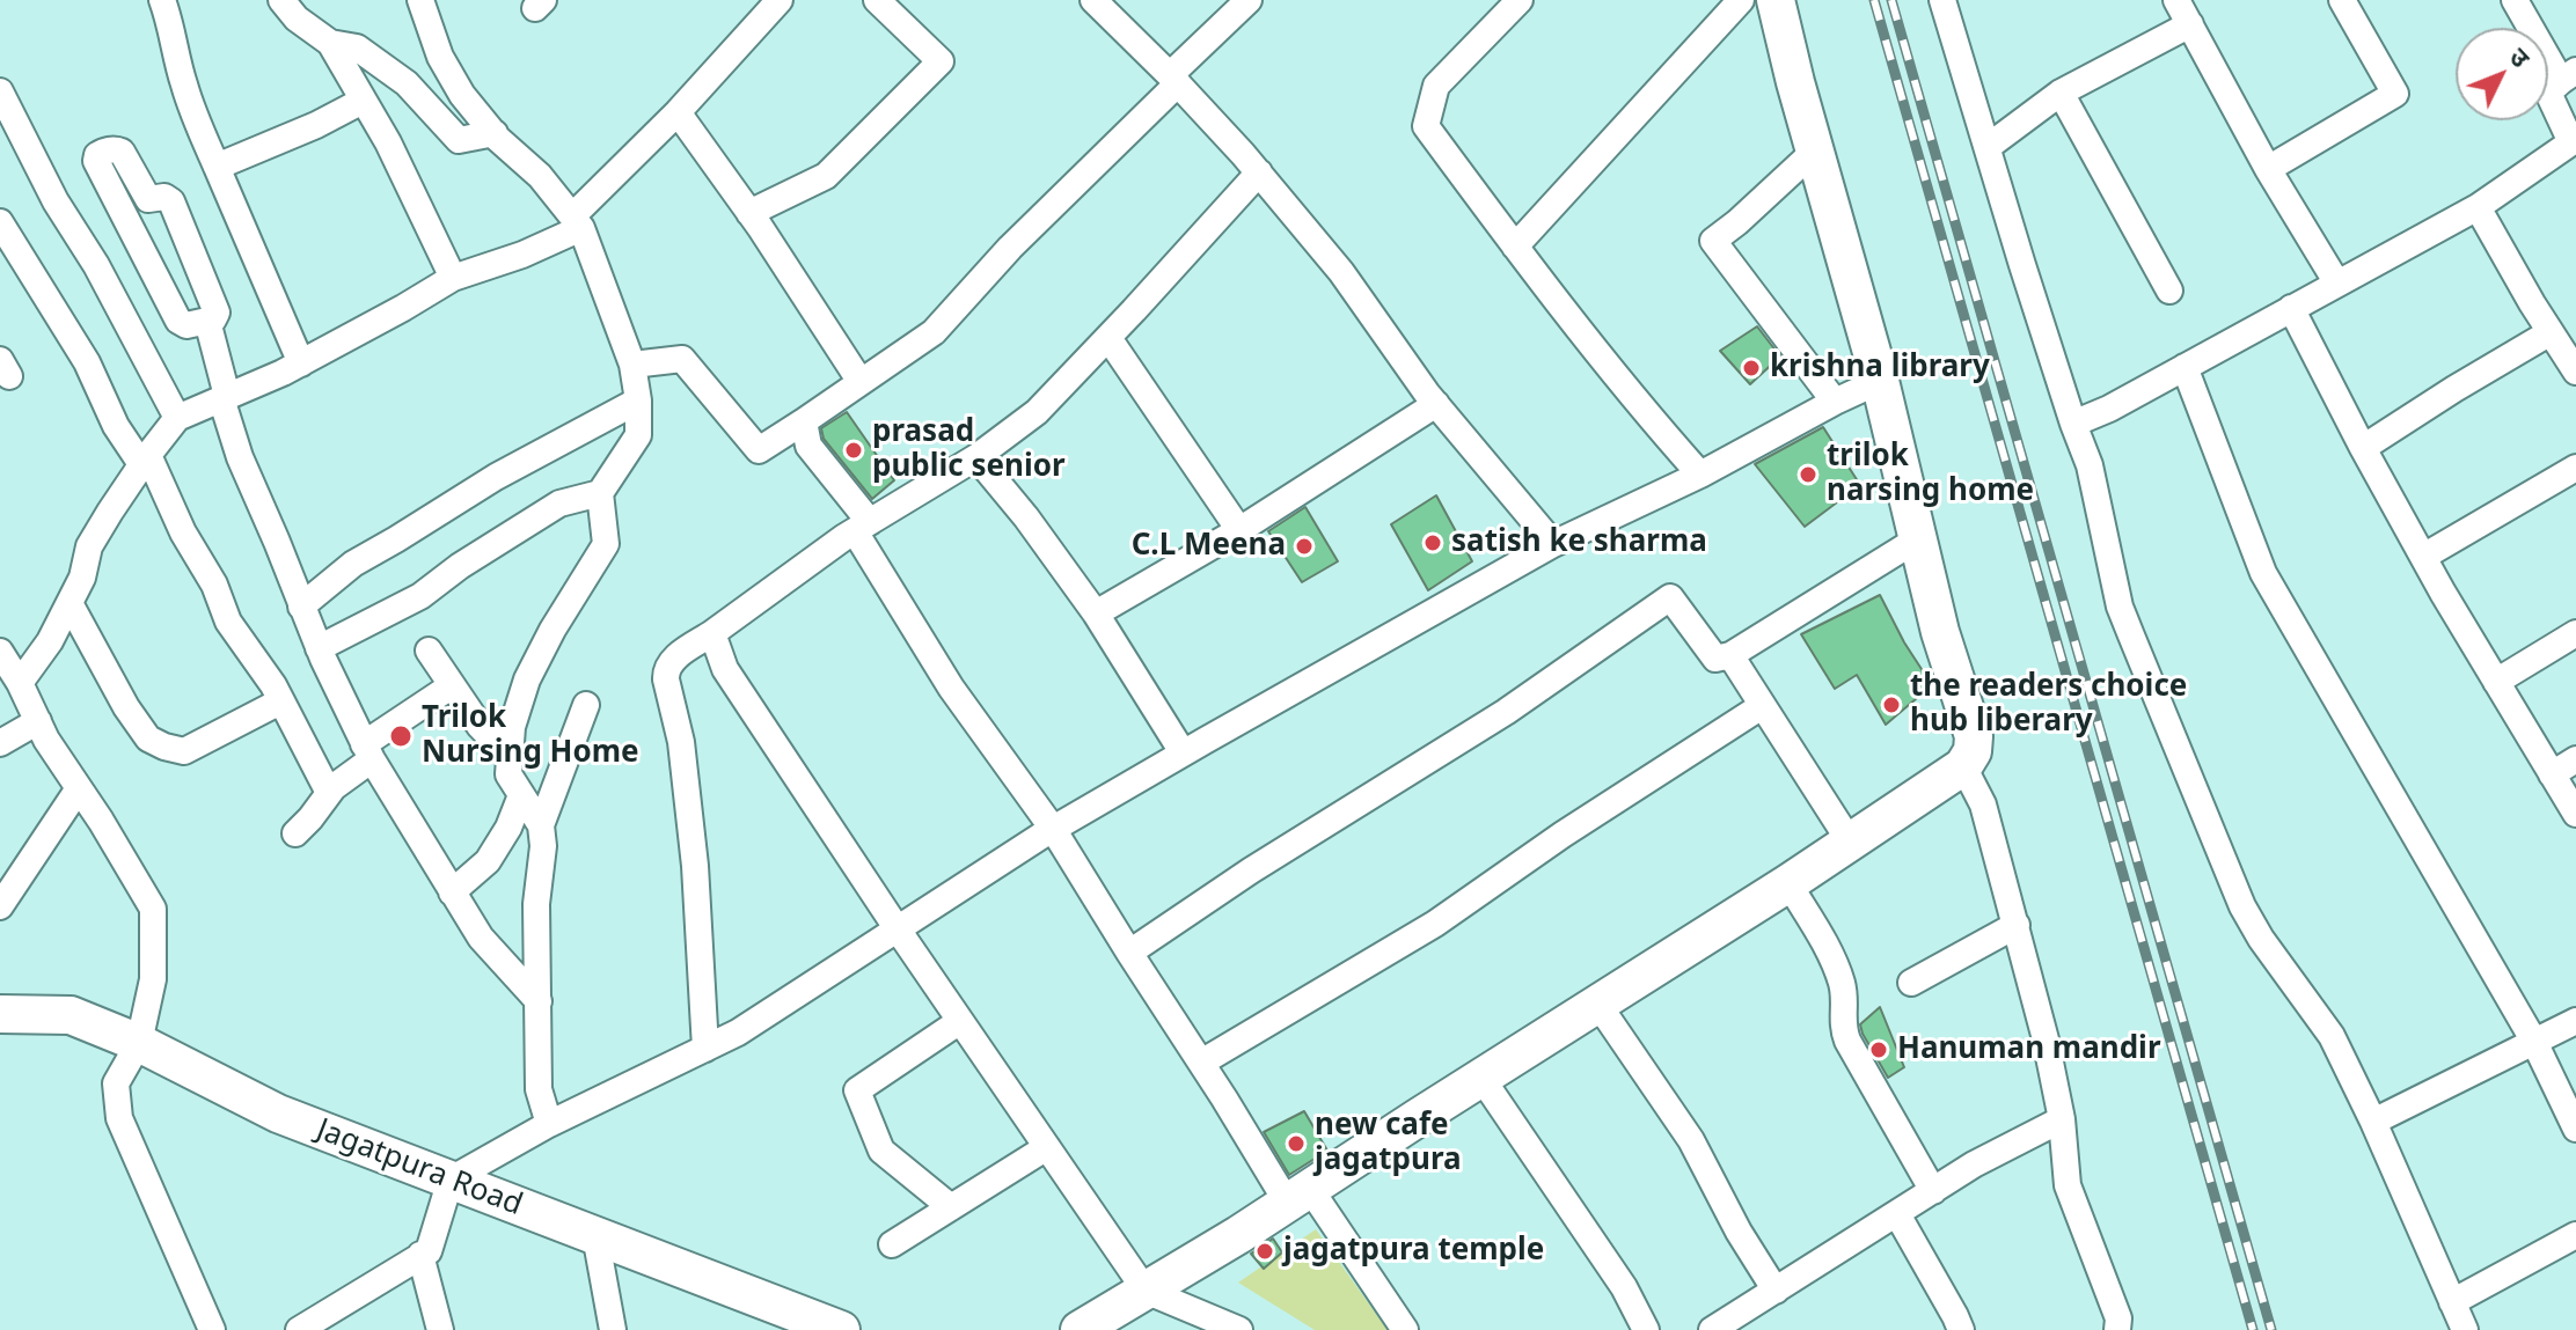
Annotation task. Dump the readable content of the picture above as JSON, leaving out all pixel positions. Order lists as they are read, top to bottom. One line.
{"streets":{"street":["Jagatpura Road"]},"places":["krishna library","prasad public senior","trilok narsing home","satish ke sharma","C.L Meena","the readers choice hub liberary","Trilok Nursing Home","Hanuman mandir","new cafe jagatpura","jagatpura temple"],"north":"top right"}
